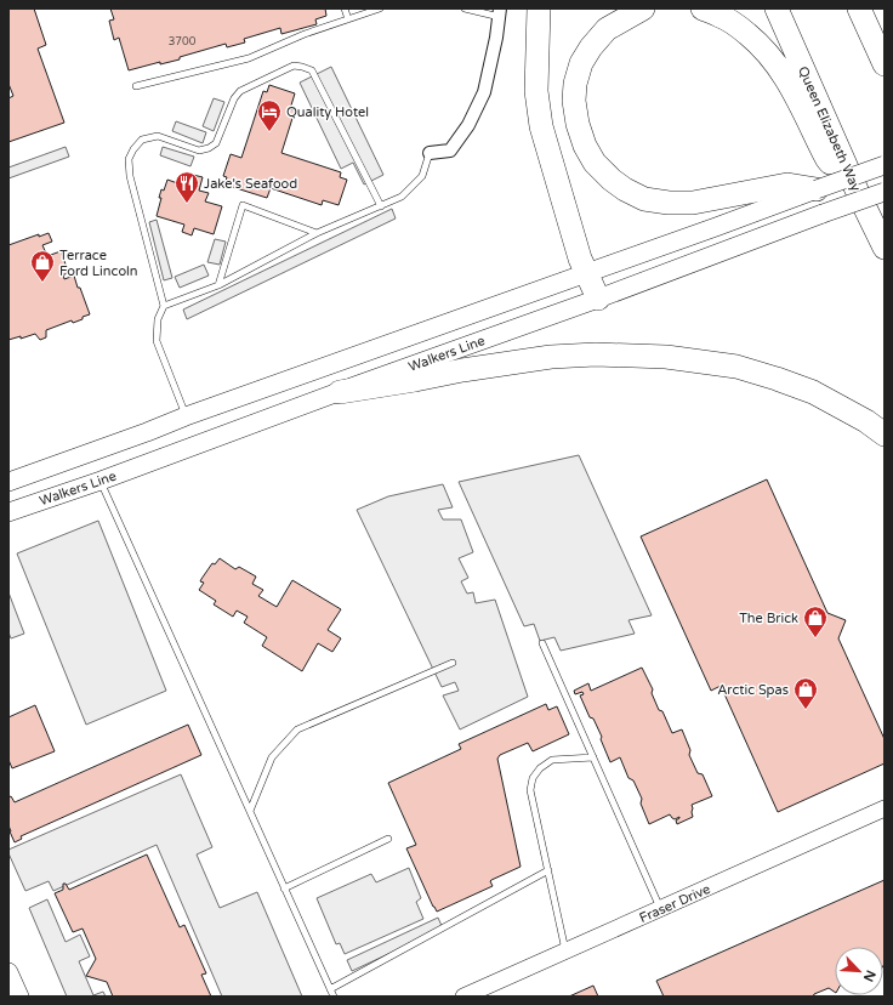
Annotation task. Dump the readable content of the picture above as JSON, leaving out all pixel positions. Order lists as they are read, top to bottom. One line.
{"streets":{"highway":["Queen Elizabeth Way"],"main road":["Walkers Line"],"street":["Fraser Drive"]},"crossings":[["Queen Elizabeth Way","Walkers Line"]],"places":{"hotel":["Quality Hotel"],"restaurant":["Jake's Seafood"],"shop":["Terrace Ford Lincoln","The Brick","Arctic Spas"]},"house_numbers":["3700"],"north":"bottom right"}
